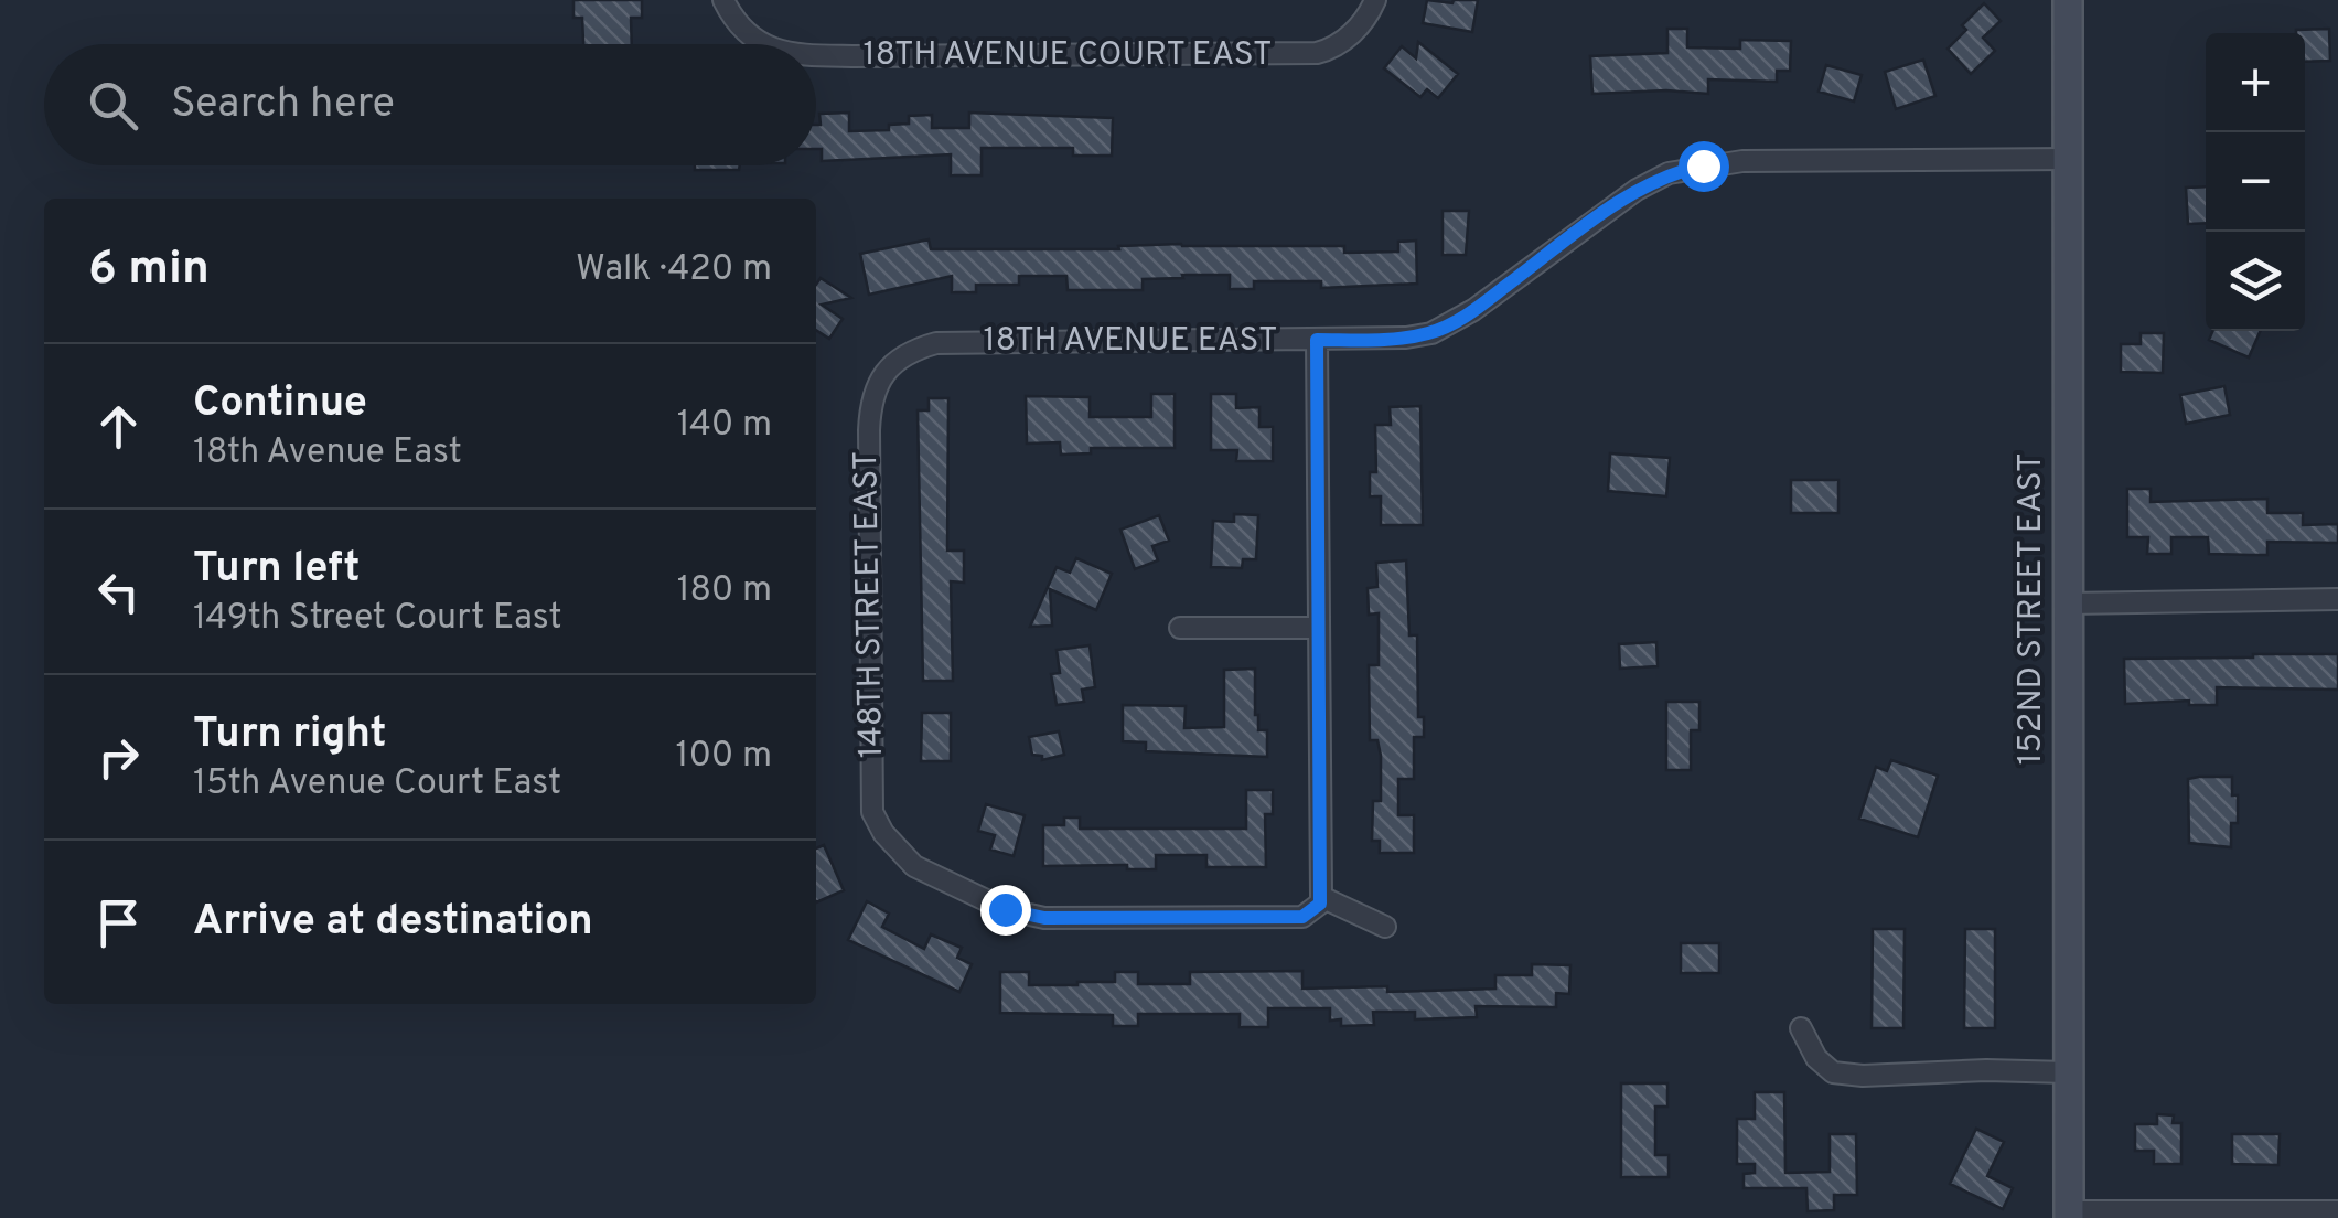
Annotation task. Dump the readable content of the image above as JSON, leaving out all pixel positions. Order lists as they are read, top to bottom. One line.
{"streets":{"main road":["152ND STREET EAST"],"street":["18TH AVENUE COURT EAST","18TH AVENUE EAST","148TH STREET EAST"]},"crossings":[["18TH AVENUE EAST","148TH STREET EAST"],["18TH AVENUE EAST","152ND STREET EAST"]],"page":{"map_buttons":["+","−"],"search":"Search here","heading":["6 min","Walk · 420 m"],"list":[["Continue","18th Avenue East","140 m"],["Turn left","149th Street Court East","180 m"],["Turn right","15th Avenue Court East","100 m"],"Arrive at destination"]}}
